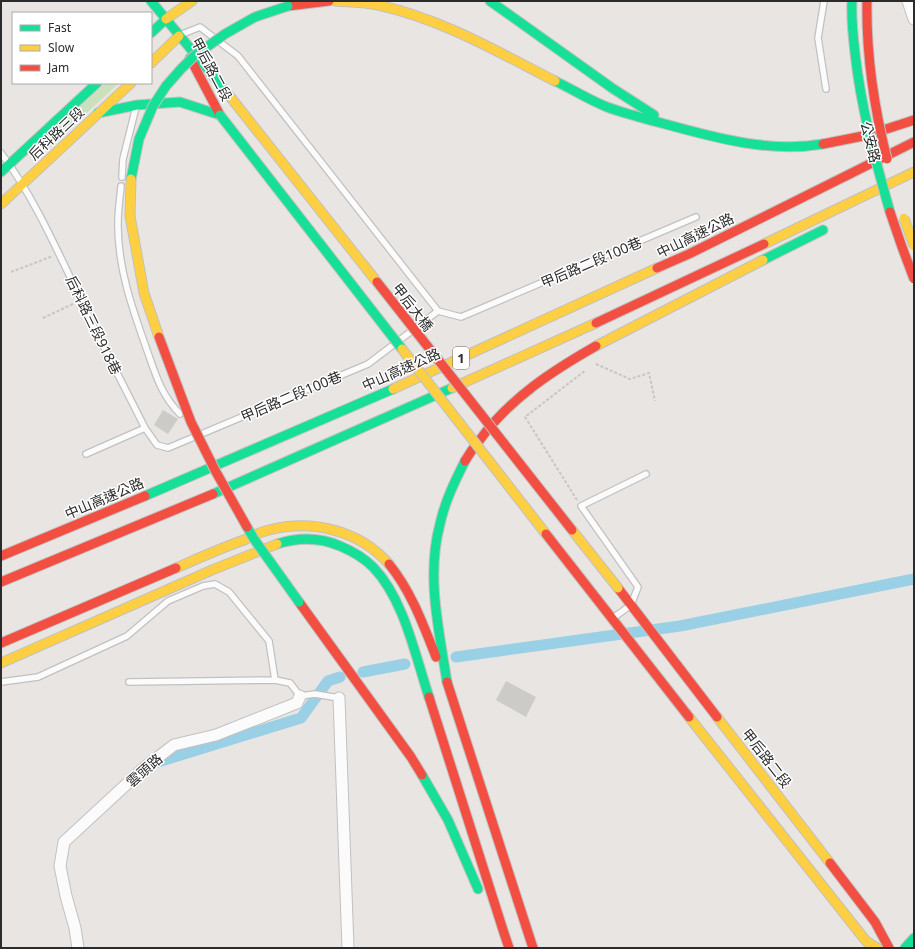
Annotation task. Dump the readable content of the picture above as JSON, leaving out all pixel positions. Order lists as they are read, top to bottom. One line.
{"streets":{"main road":["甲后路二段","后科路三段","公安路","中山高速公路","甲后大橋","1"],"street":["雲頭路"],"lane":["甲后路二段100巷","后科路三段918巷"]},"crossings":[["甲后路二段","甲后大橋"],["后科路三段","后科路三段918巷"],["甲后路二段100巷","后科路三段918巷"]],"legend":["Fast","Slow","Jam"]}
